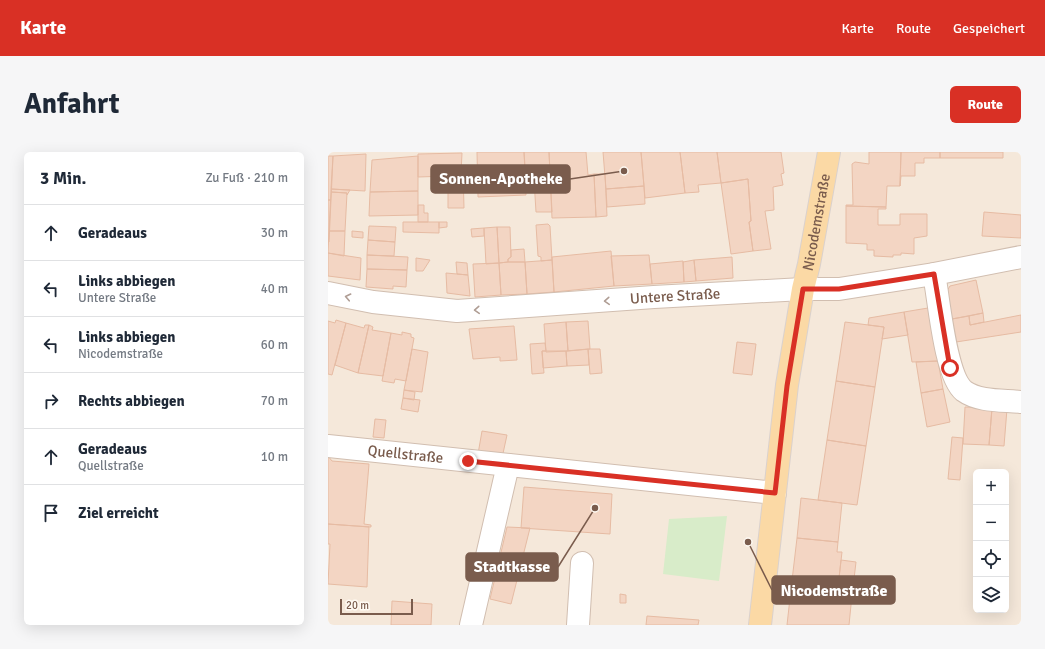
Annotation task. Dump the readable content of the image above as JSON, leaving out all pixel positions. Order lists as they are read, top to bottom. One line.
{"streets":{"main road":["Nicodemstraße"],"street":["Untere Straße","Quellstraße"]},"crossings":[["Nicodemstraße","Untere Straße"],["Nicodemstraße","Quellstraße"]],"one_way":["Untere Straße"],"places":["Sonnen-Apotheke","Stadtkasse","Nicodemstraße"],"scale_bar":"20 m","page":{"header":"Karte","nav":["Karte","Route","Gespeichert"],"buttons":"Route","title":"Anfahrt","heading":["3 Min.","Zu Fuß · 210 m"],"list":[["Geradeaus","30 m"],["Links abbiegen","Untere Straße","40 m"],["Links abbiegen","Nicodemstraße","60 m"],["Rechts abbiegen","70 m"],["Geradeaus","Quellstraße","10 m"],"Ziel erreicht"],"map_buttons":["+","−"],"scale":"20 m"}}
